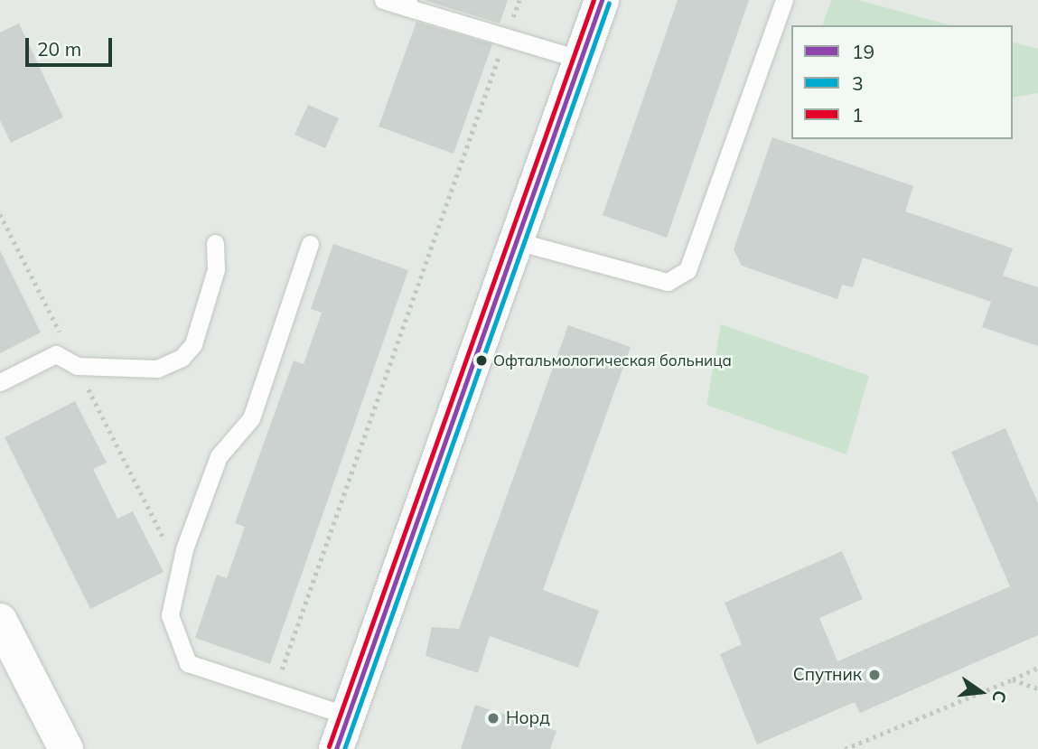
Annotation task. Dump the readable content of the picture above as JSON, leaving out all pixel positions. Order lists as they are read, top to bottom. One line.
{"places":["Офтальмологическая больница","Спутник","Норд"],"lines":["transit line 19","transit line 1","transit line 3"],"legend":["19","3","1"],"scale_bar":"20 m","north":"right"}
